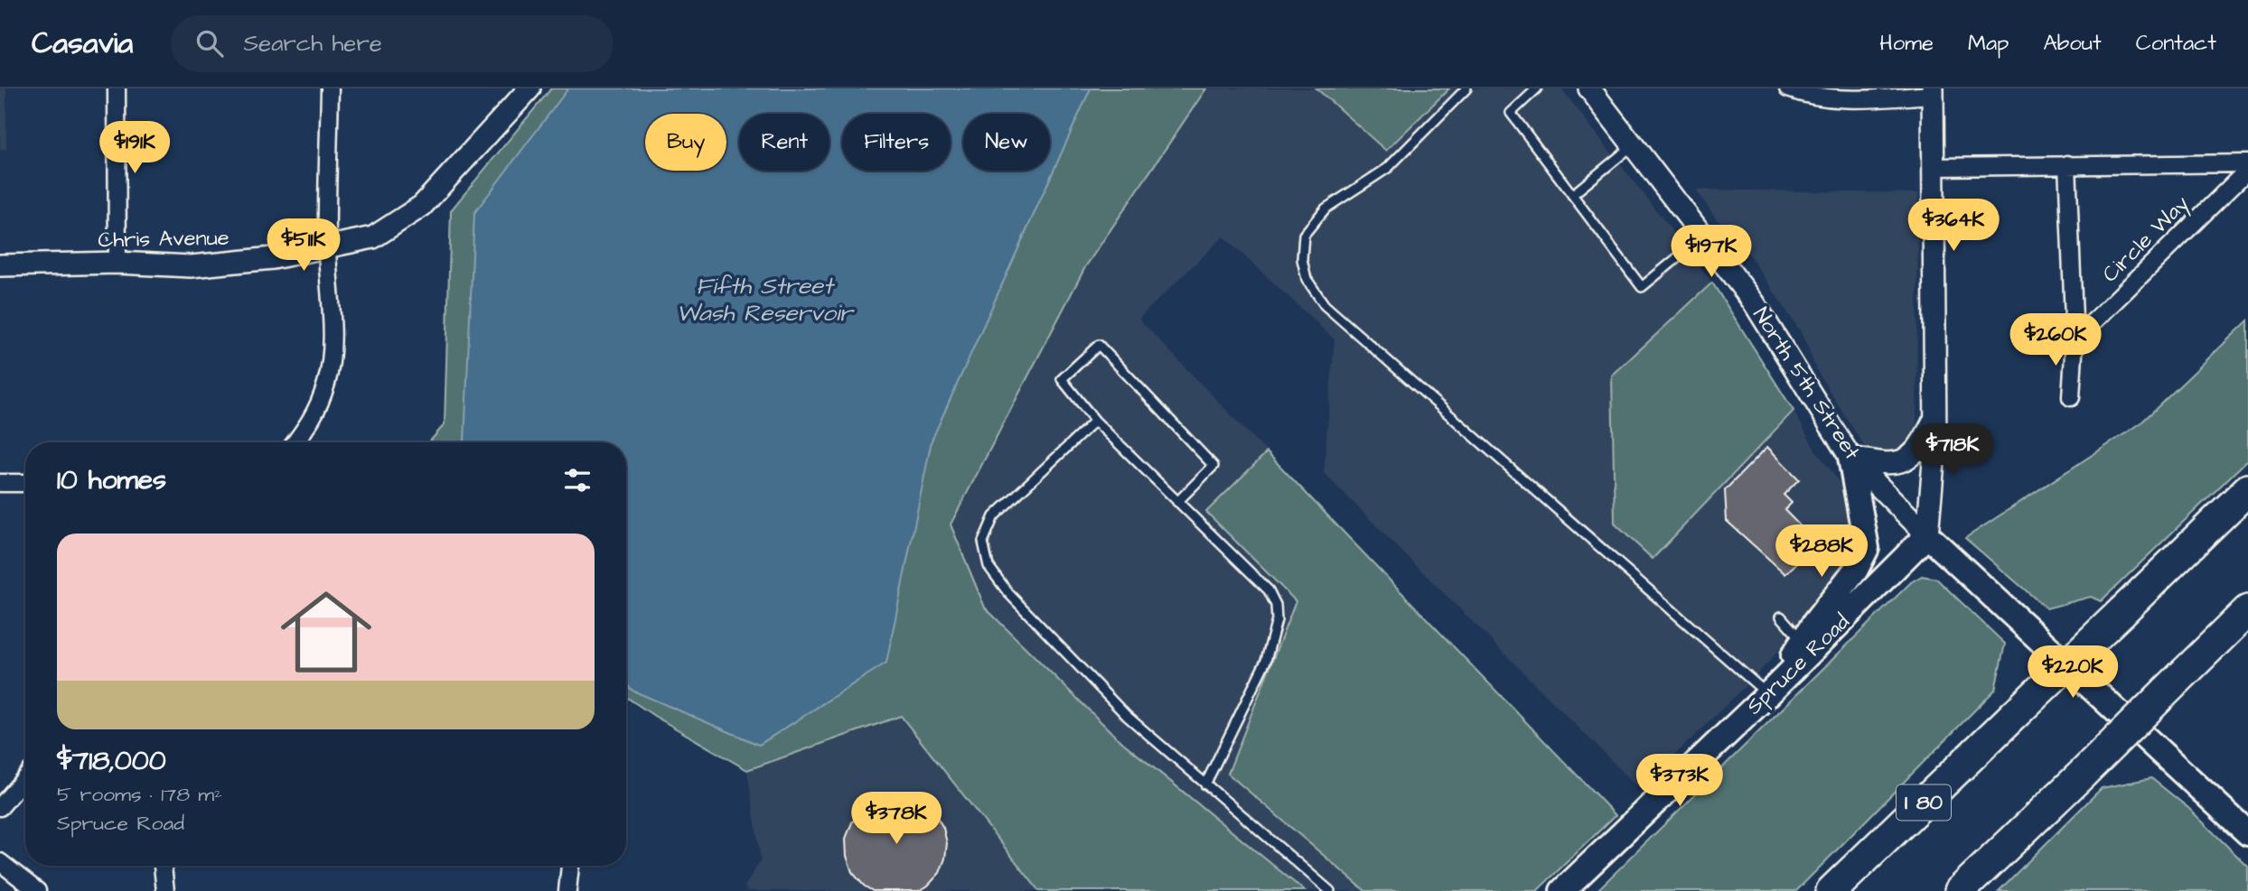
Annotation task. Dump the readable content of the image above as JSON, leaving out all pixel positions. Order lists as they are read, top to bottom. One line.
{"streets":{"highway":["I 80"],"main road":["North 5th Street","Spruce Road"],"street":["Chris Avenue","Circle Way"]},"crossings":[["North 5th Street","Spruce Road"]],"water":["Fifth Street Wash Reservoir"],"page":{"header":"Casavia","search":"Search here","nav":["Home","Map","About","Contact"],"chip":["Buy","Rent","Filters","New"],"price":["$191K","$364K","$511K","$197K","$260K","$718K","$288K","$220K","$373K","$378K"],"heading":"10 homes","list":[{"name":"$718,000","note":"5 rooms · 178 m² · Spruce Road"}]}}
